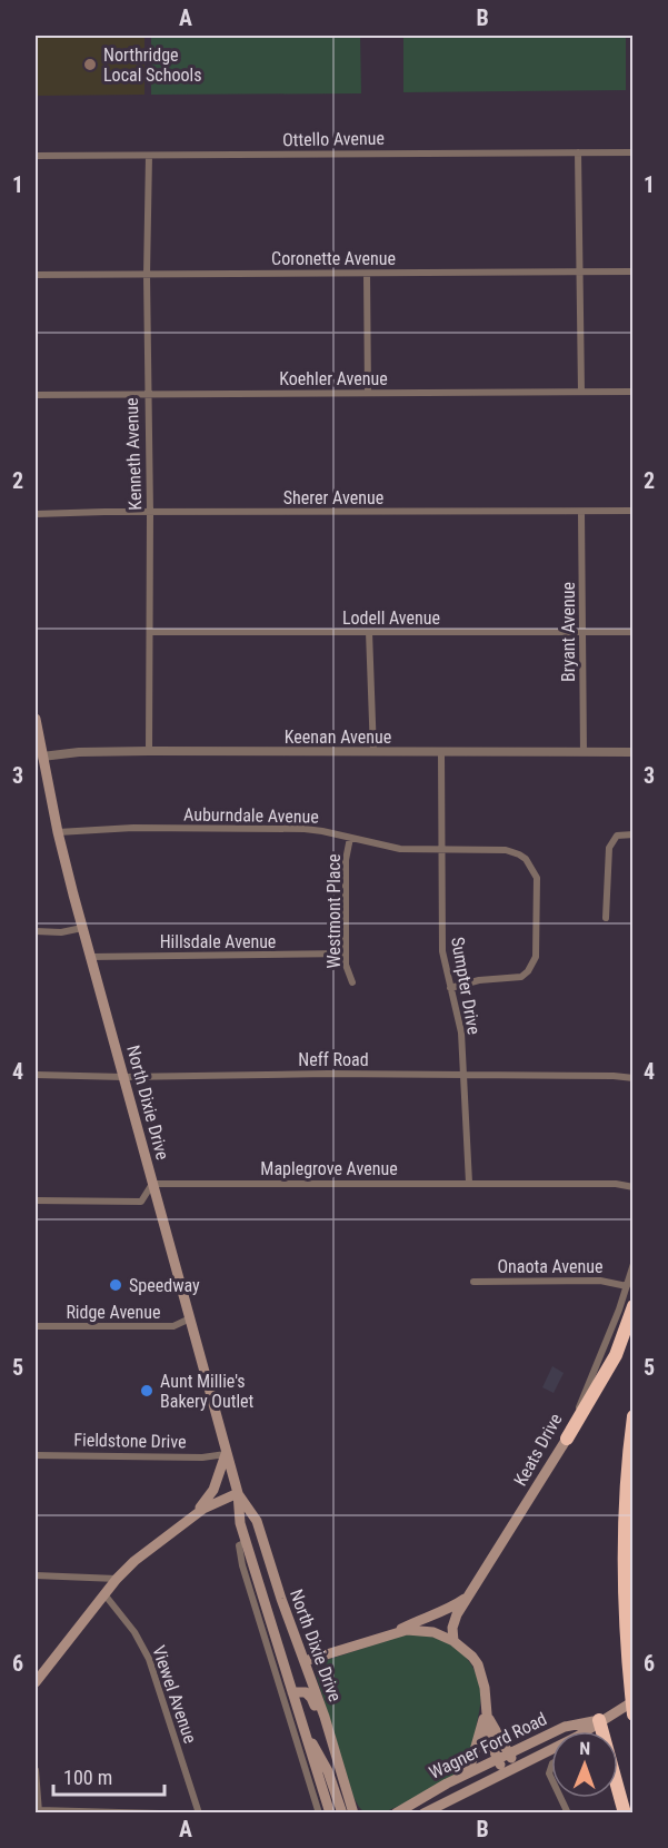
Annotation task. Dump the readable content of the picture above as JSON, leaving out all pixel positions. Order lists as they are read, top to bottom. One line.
{"streets":{"main road":["North Dixie Drive","Keats Drive","Wagner Ford Road"],"street":["Ottello Avenue","Coronette Avenue","Koehler Avenue","Kenneth Avenue","Sherer Avenue","Lodell Avenue","Bryant Avenue","Keenan Avenue","Auburndale Avenue","Westmont Place","Hillsdale Avenue","Sumpter Drive","Neff Road","Maplegrove Avenue","Onaota Avenue","Ridge Avenue","Fieldstone Drive","Viewel Avenue"]},"crossings":[["Ottello Avenue","Kenneth Avenue"],["Coronette Avenue","Kenneth Avenue"],["Koehler Avenue","Kenneth Avenue"],["Kenneth Avenue","Sherer Avenue"],["Kenneth Avenue","Lodell Avenue"],["Kenneth Avenue","Keenan Avenue"],["Sherer Avenue","Bryant Avenue"],["Lodell Avenue","Bryant Avenue"],["Bryant Avenue","Keenan Avenue"],["Keenan Avenue","Sumpter Drive"],["Keenan Avenue","North Dixie Drive"],["Auburndale Avenue","Westmont Place"],["Auburndale Avenue","Sumpter Drive"],["Auburndale Avenue","North Dixie Drive"],["Westmont Place","Hillsdale Avenue"],["Hillsdale Avenue","North Dixie Drive"],["Sumpter Drive","Neff Road"],["Sumpter Drive","Maplegrove Avenue"],["Neff Road","North Dixie Drive"],["North Dixie Drive","Maplegrove Avenue"],["North Dixie Drive","Ridge Avenue"],["North Dixie Drive","Fieldstone Drive"],["Onaota Avenue","Keats Drive"]],"places":["Northridge Local Schools","Speedway","Aunt Millie's Bakery Outlet"],"scale_bar":"100 m","north":"top","grid":{"columns":["A","B"],"rows":["1","2","3","4","5","6"]}}
